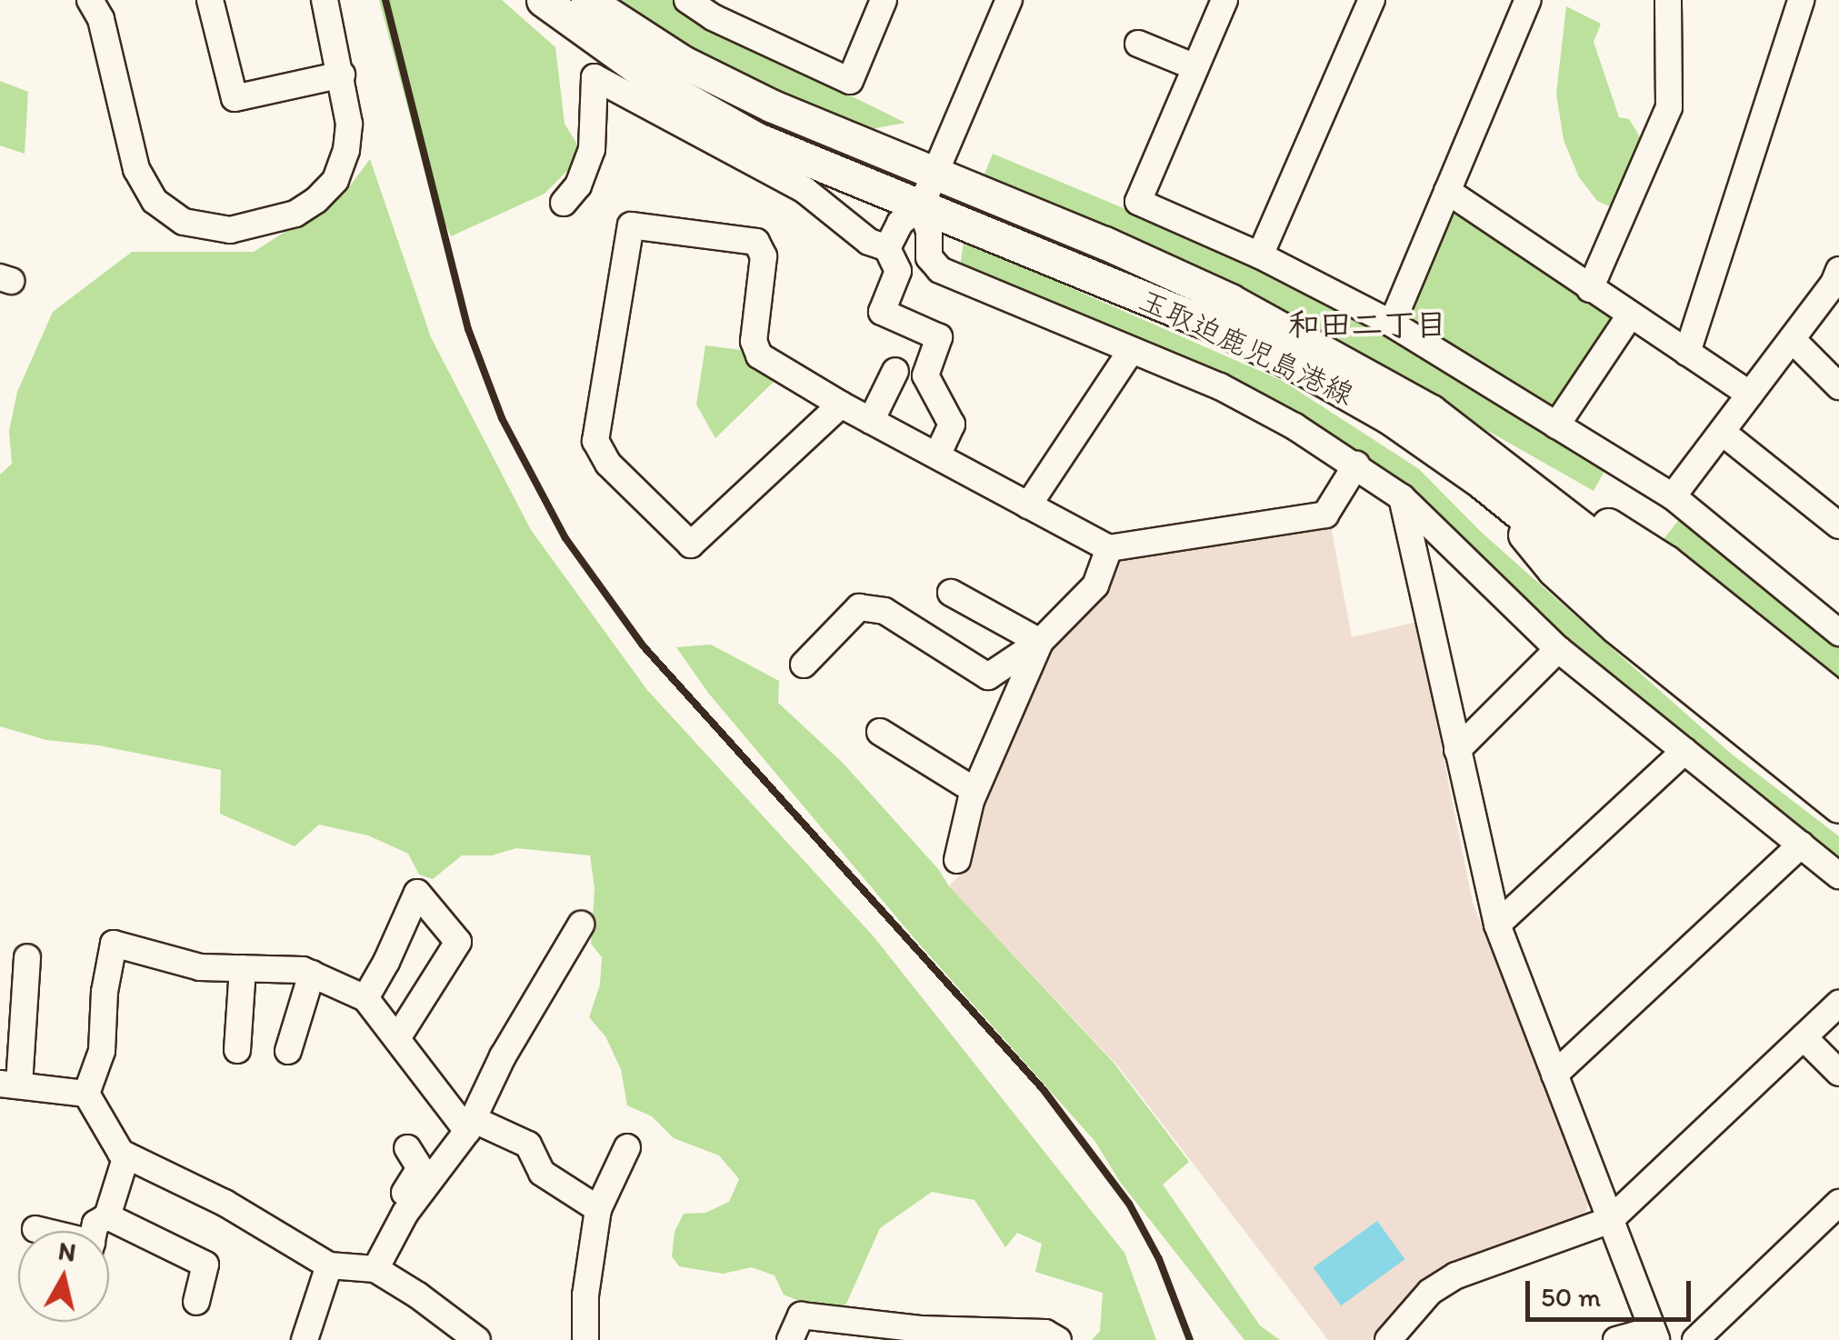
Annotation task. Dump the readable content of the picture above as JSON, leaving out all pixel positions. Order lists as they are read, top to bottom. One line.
{"streets":{"main road":["玉取迫鹿児島港線"]},"districts":["和田二丁目"],"scale_bar":"50 m","north":"top"}
